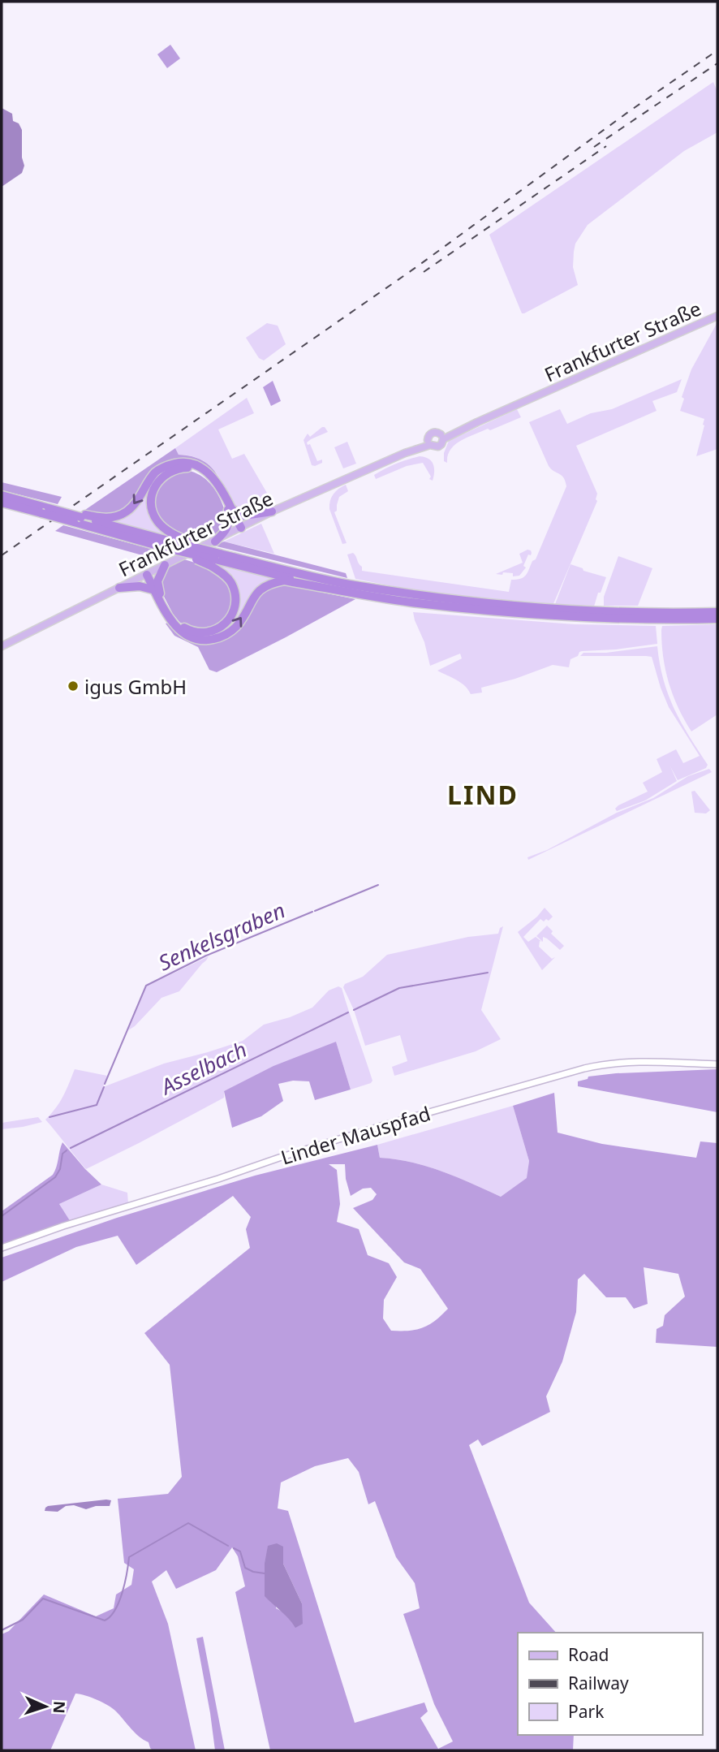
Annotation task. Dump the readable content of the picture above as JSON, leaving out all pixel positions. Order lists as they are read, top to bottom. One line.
{"streets":{"main road":["Frankfurter Straße"],"street":["Linder Mauspfad"]},"districts":["LIND"],"water":["Senkelsgraben","Asselbach"],"places":["igus GmbH"],"legend":["Road","Railway","Park"],"north":"right"}
